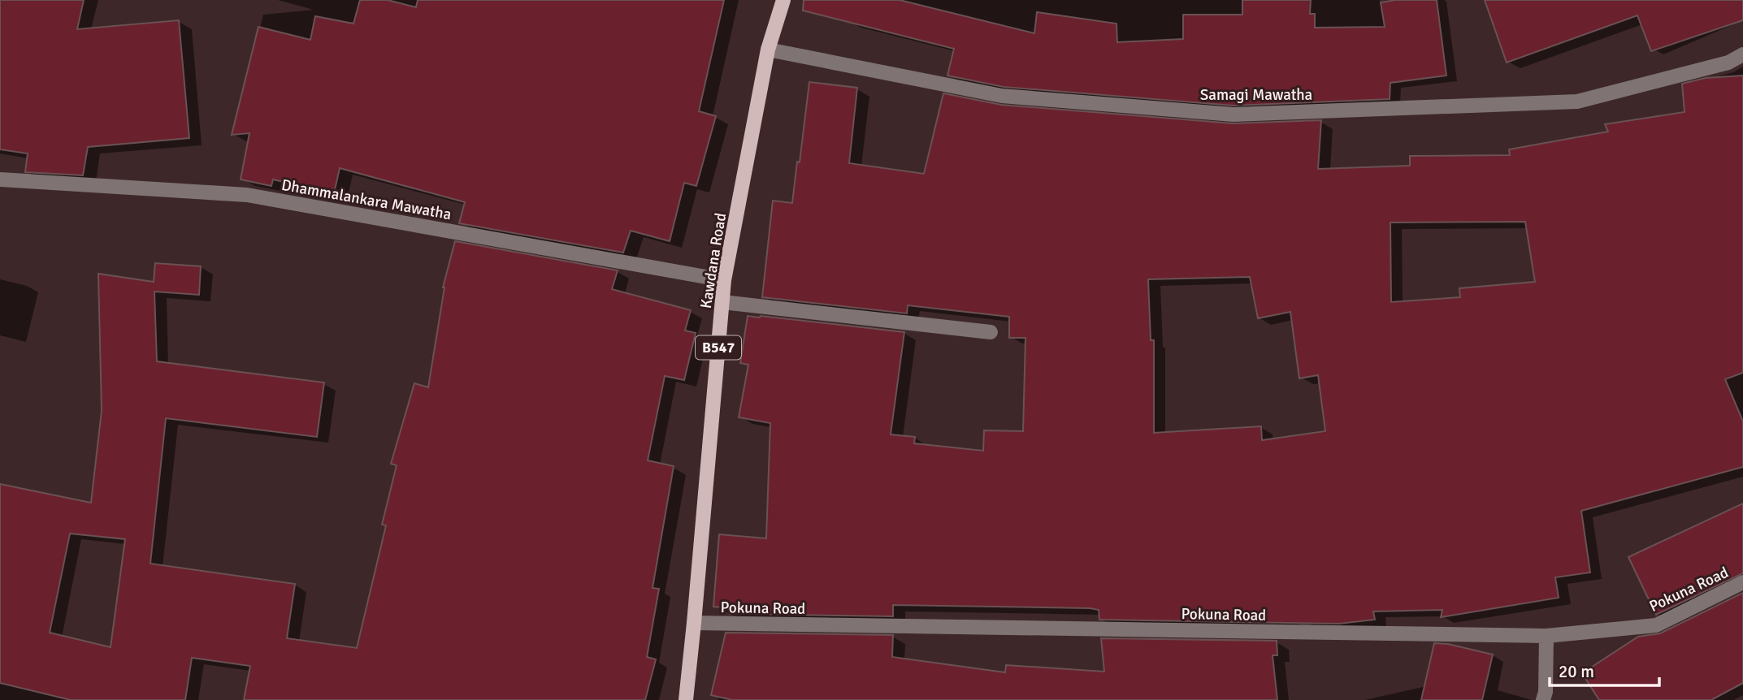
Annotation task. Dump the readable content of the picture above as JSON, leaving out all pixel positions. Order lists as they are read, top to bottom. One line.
{"streets":{"main road":["Kawdana Road","B547"],"street":["Samagi Mawatha","Dhammalankara Mawatha","Pokuna Road"]},"crossings":[["Samagi Mawatha","Kawdana Road"],["Dhammalankara Mawatha","Kawdana Road"],["Kawdana Road","Pokuna Road"]],"scale_bar":"20 m"}
